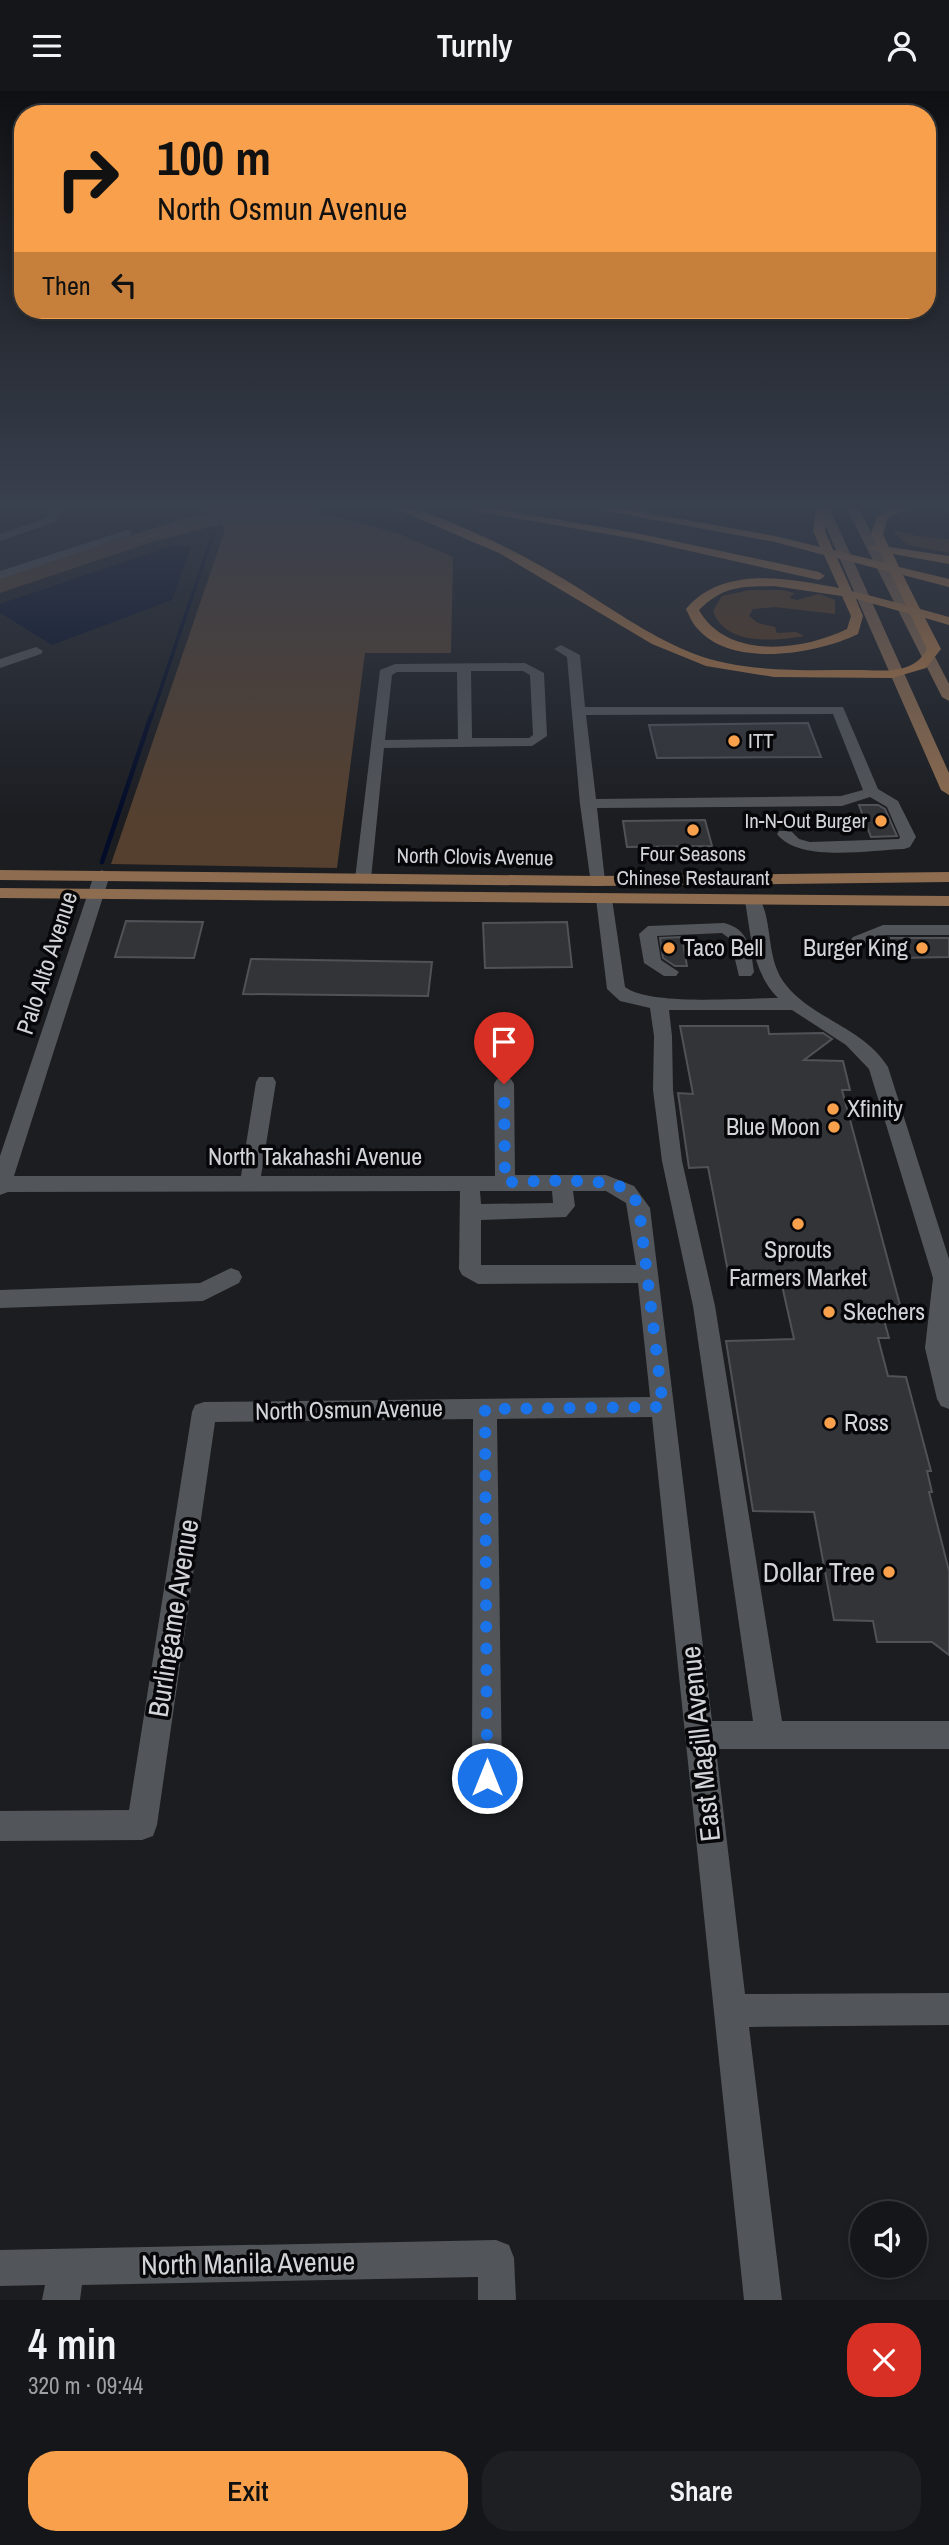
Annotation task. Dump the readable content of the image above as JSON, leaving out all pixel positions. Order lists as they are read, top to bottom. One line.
{"streets":{"main road":["North Clovis Avenue"],"street":["Palo Alto Avenue","North Takahashi Avenue","North Osmun Avenue","Burlingame Avenue","East Magill Avenue","North Manila Avenue"]},"crossings":[["North Clovis Avenue","Palo Alto Avenue"],["Palo Alto Avenue","North Takahashi Avenue"],["North Takahashi Avenue","East Magill Avenue"],["North Osmun Avenue","Burlingame Avenue"],["North Osmun Avenue","East Magill Avenue"]],"places":["ITT","In-N-Out Burger","Four Seasons Chinese Restaurant","Taco Bell","Burger King","Xfinity","Blue Moon","Sprouts Farmers Market","Skechers","Ross","Dollar Tree"],"page":{"header":"Turnly","turn":["100 m","North Osmun Avenue"],"then":"Then","heading":["4 min","320 m · 09:44"],"buttons":["Exit","Share"]}}
